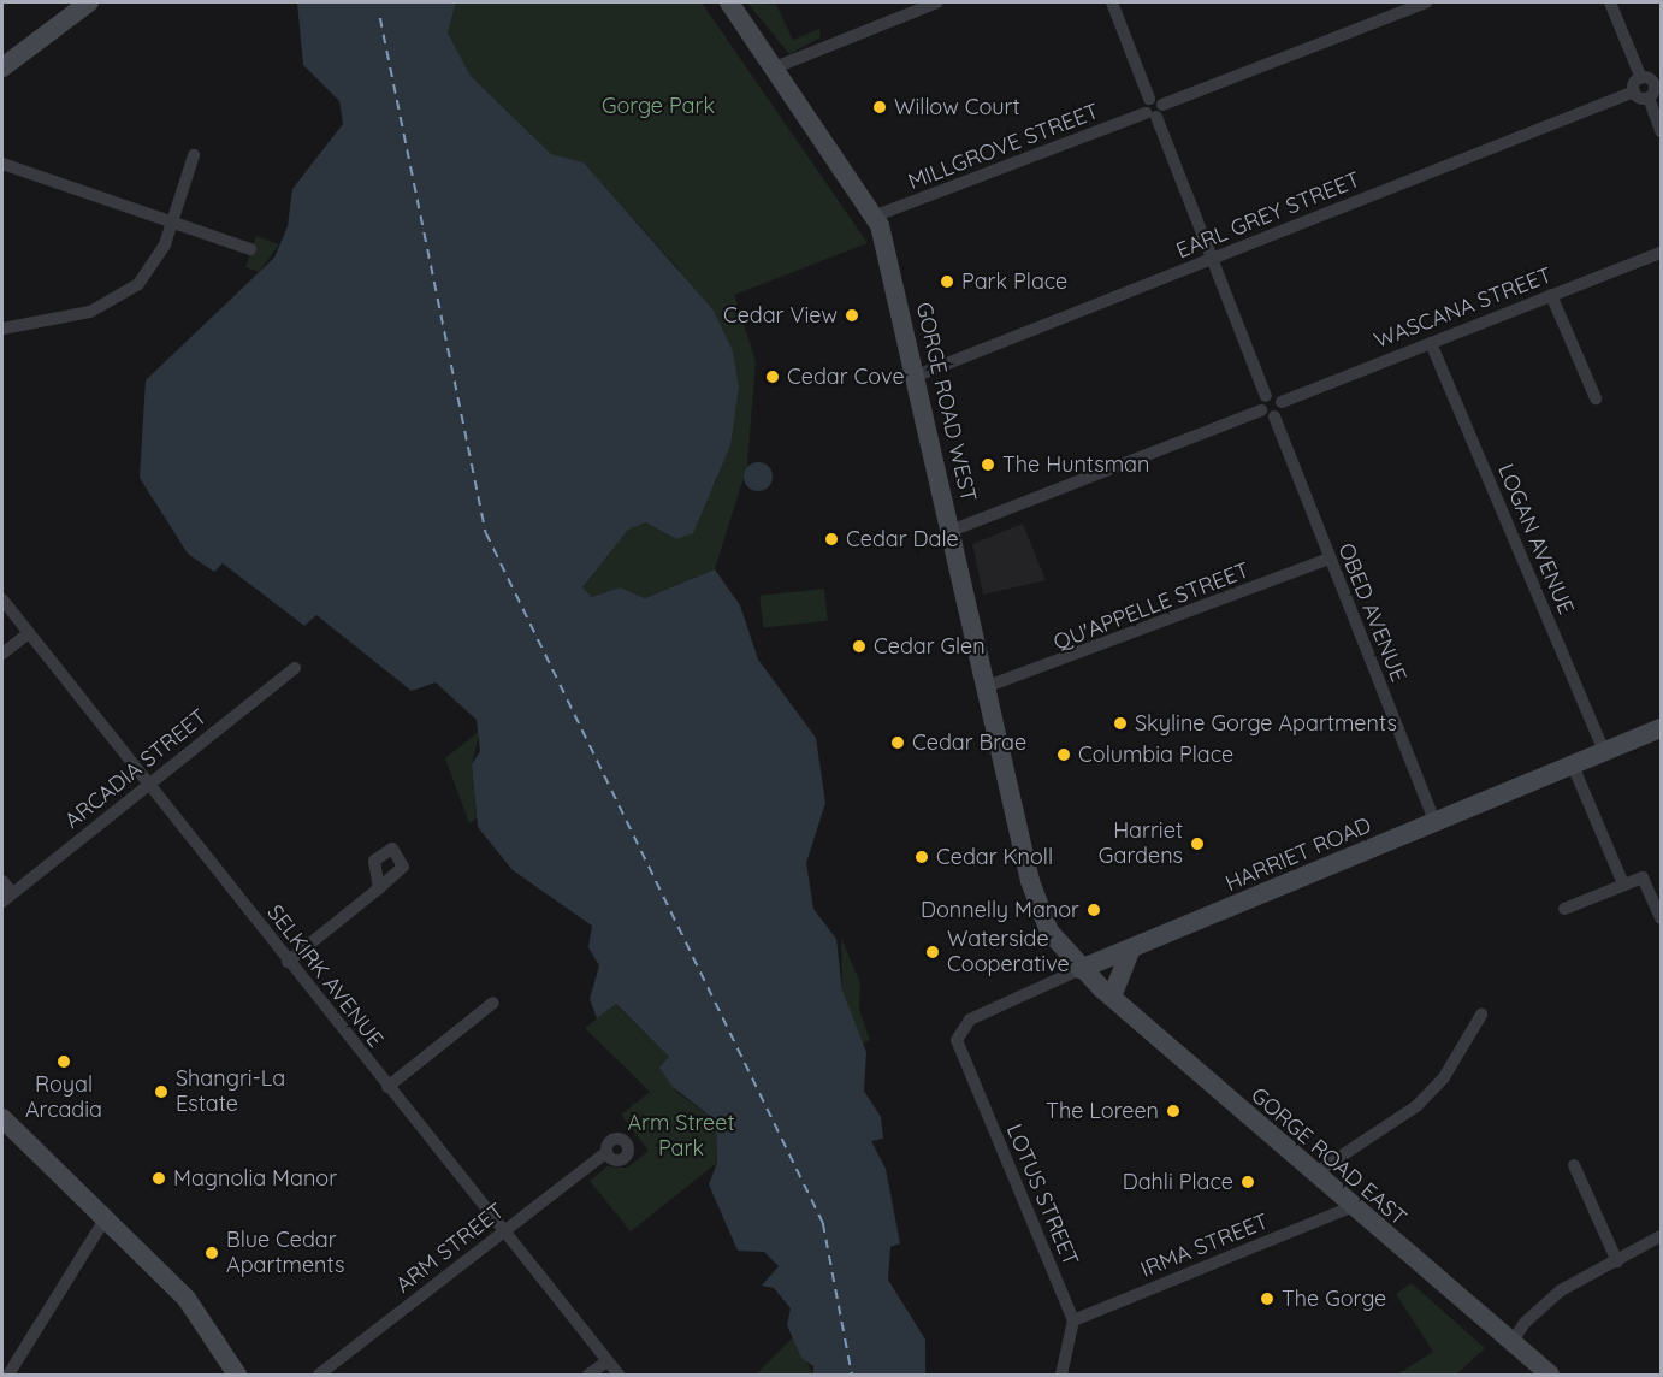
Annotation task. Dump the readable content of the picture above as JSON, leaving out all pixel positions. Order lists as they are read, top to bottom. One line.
{"streets":{"main road":["GORGE ROAD WEST","HARRIET ROAD","GORGE ROAD EAST"],"street":["MILLGROVE STREET","EARL GREY STREET","WASCANA STREET","LOGAN AVENUE","QU'APPELLE STREET","OBED AVENUE","ARCADIA STREET","SELKIRK AVENUE","LOTUS STREET","IRMA STREET","ARM STREET"]},"crossings":[["MILLGROVE STREET","GORGE ROAD WEST"],["EARL GREY STREET","GORGE ROAD WEST"],["WASCANA STREET","LOGAN AVENUE"],["GORGE ROAD WEST","QU'APPELLE STREET"],["GORGE ROAD WEST","HARRIET ROAD"],["GORGE ROAD WEST","GORGE ROAD EAST"],["LOGAN AVENUE","HARRIET ROAD"],["QU'APPELLE STREET","OBED AVENUE"],["OBED AVENUE","HARRIET ROAD"],["ARCADIA STREET","SELKIRK AVENUE"],["HARRIET ROAD","GORGE ROAD EAST"],["HARRIET ROAD","LOTUS STREET"],["SELKIRK AVENUE","ARM STREET"],["GORGE ROAD EAST","IRMA STREET"],["LOTUS STREET","IRMA STREET"]],"parks":["Gorge Park","Arm Street Park"],"places":["Willow Court","Park Place","Cedar View","Cedar Cove","The Huntsman","Cedar Dale","Cedar Glen","Skyline Gorge Apartments","Cedar Brae","Columbia Place","Harriet Gardens","Cedar Knoll","Donnelly Manor","Waterside Cooperative","Royal Arcadia","Shangri-La Estate","The Loreen","Magnolia Manor","Dahli Place","Blue Cedar Apartments","The Gorge"]}
